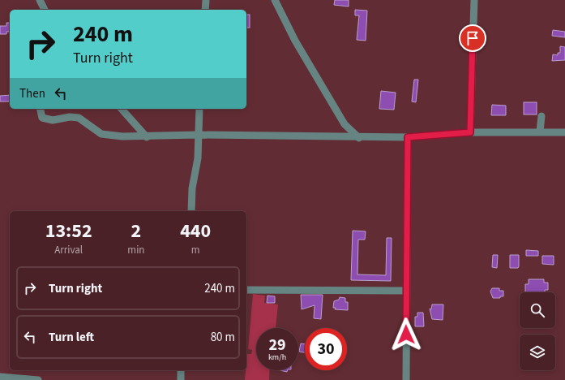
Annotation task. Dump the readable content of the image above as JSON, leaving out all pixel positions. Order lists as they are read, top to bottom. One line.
{"page":{"turn":["240 m","Turn right"],"then":"Then","eta":["13:52","Arrival","2","min","440","m"],"list":[{"name":"Turn right","value":"240 m"},{"name":"Turn left","value":"80 m"}],"speed":"29 km/h","limit":"30"}}
